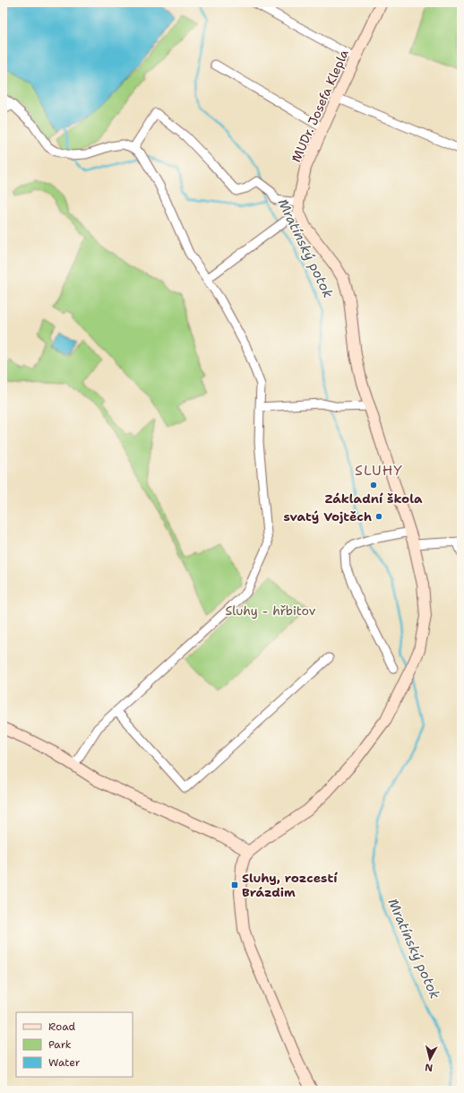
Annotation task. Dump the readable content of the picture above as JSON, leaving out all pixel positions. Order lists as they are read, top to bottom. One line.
{"streets":{"street":["MUDr. Josefa Klepla"]},"districts":["SLUHY"],"water":["Mratínský potok"],"parks":["Sluhy - hřbitov"],"places":{"other":["Základní škola","svatý Vojtěch"],"transit":["Sluhy, rozcestí Brázdim"]},"legend":["Road","Park","Water"],"north":"bottom"}
